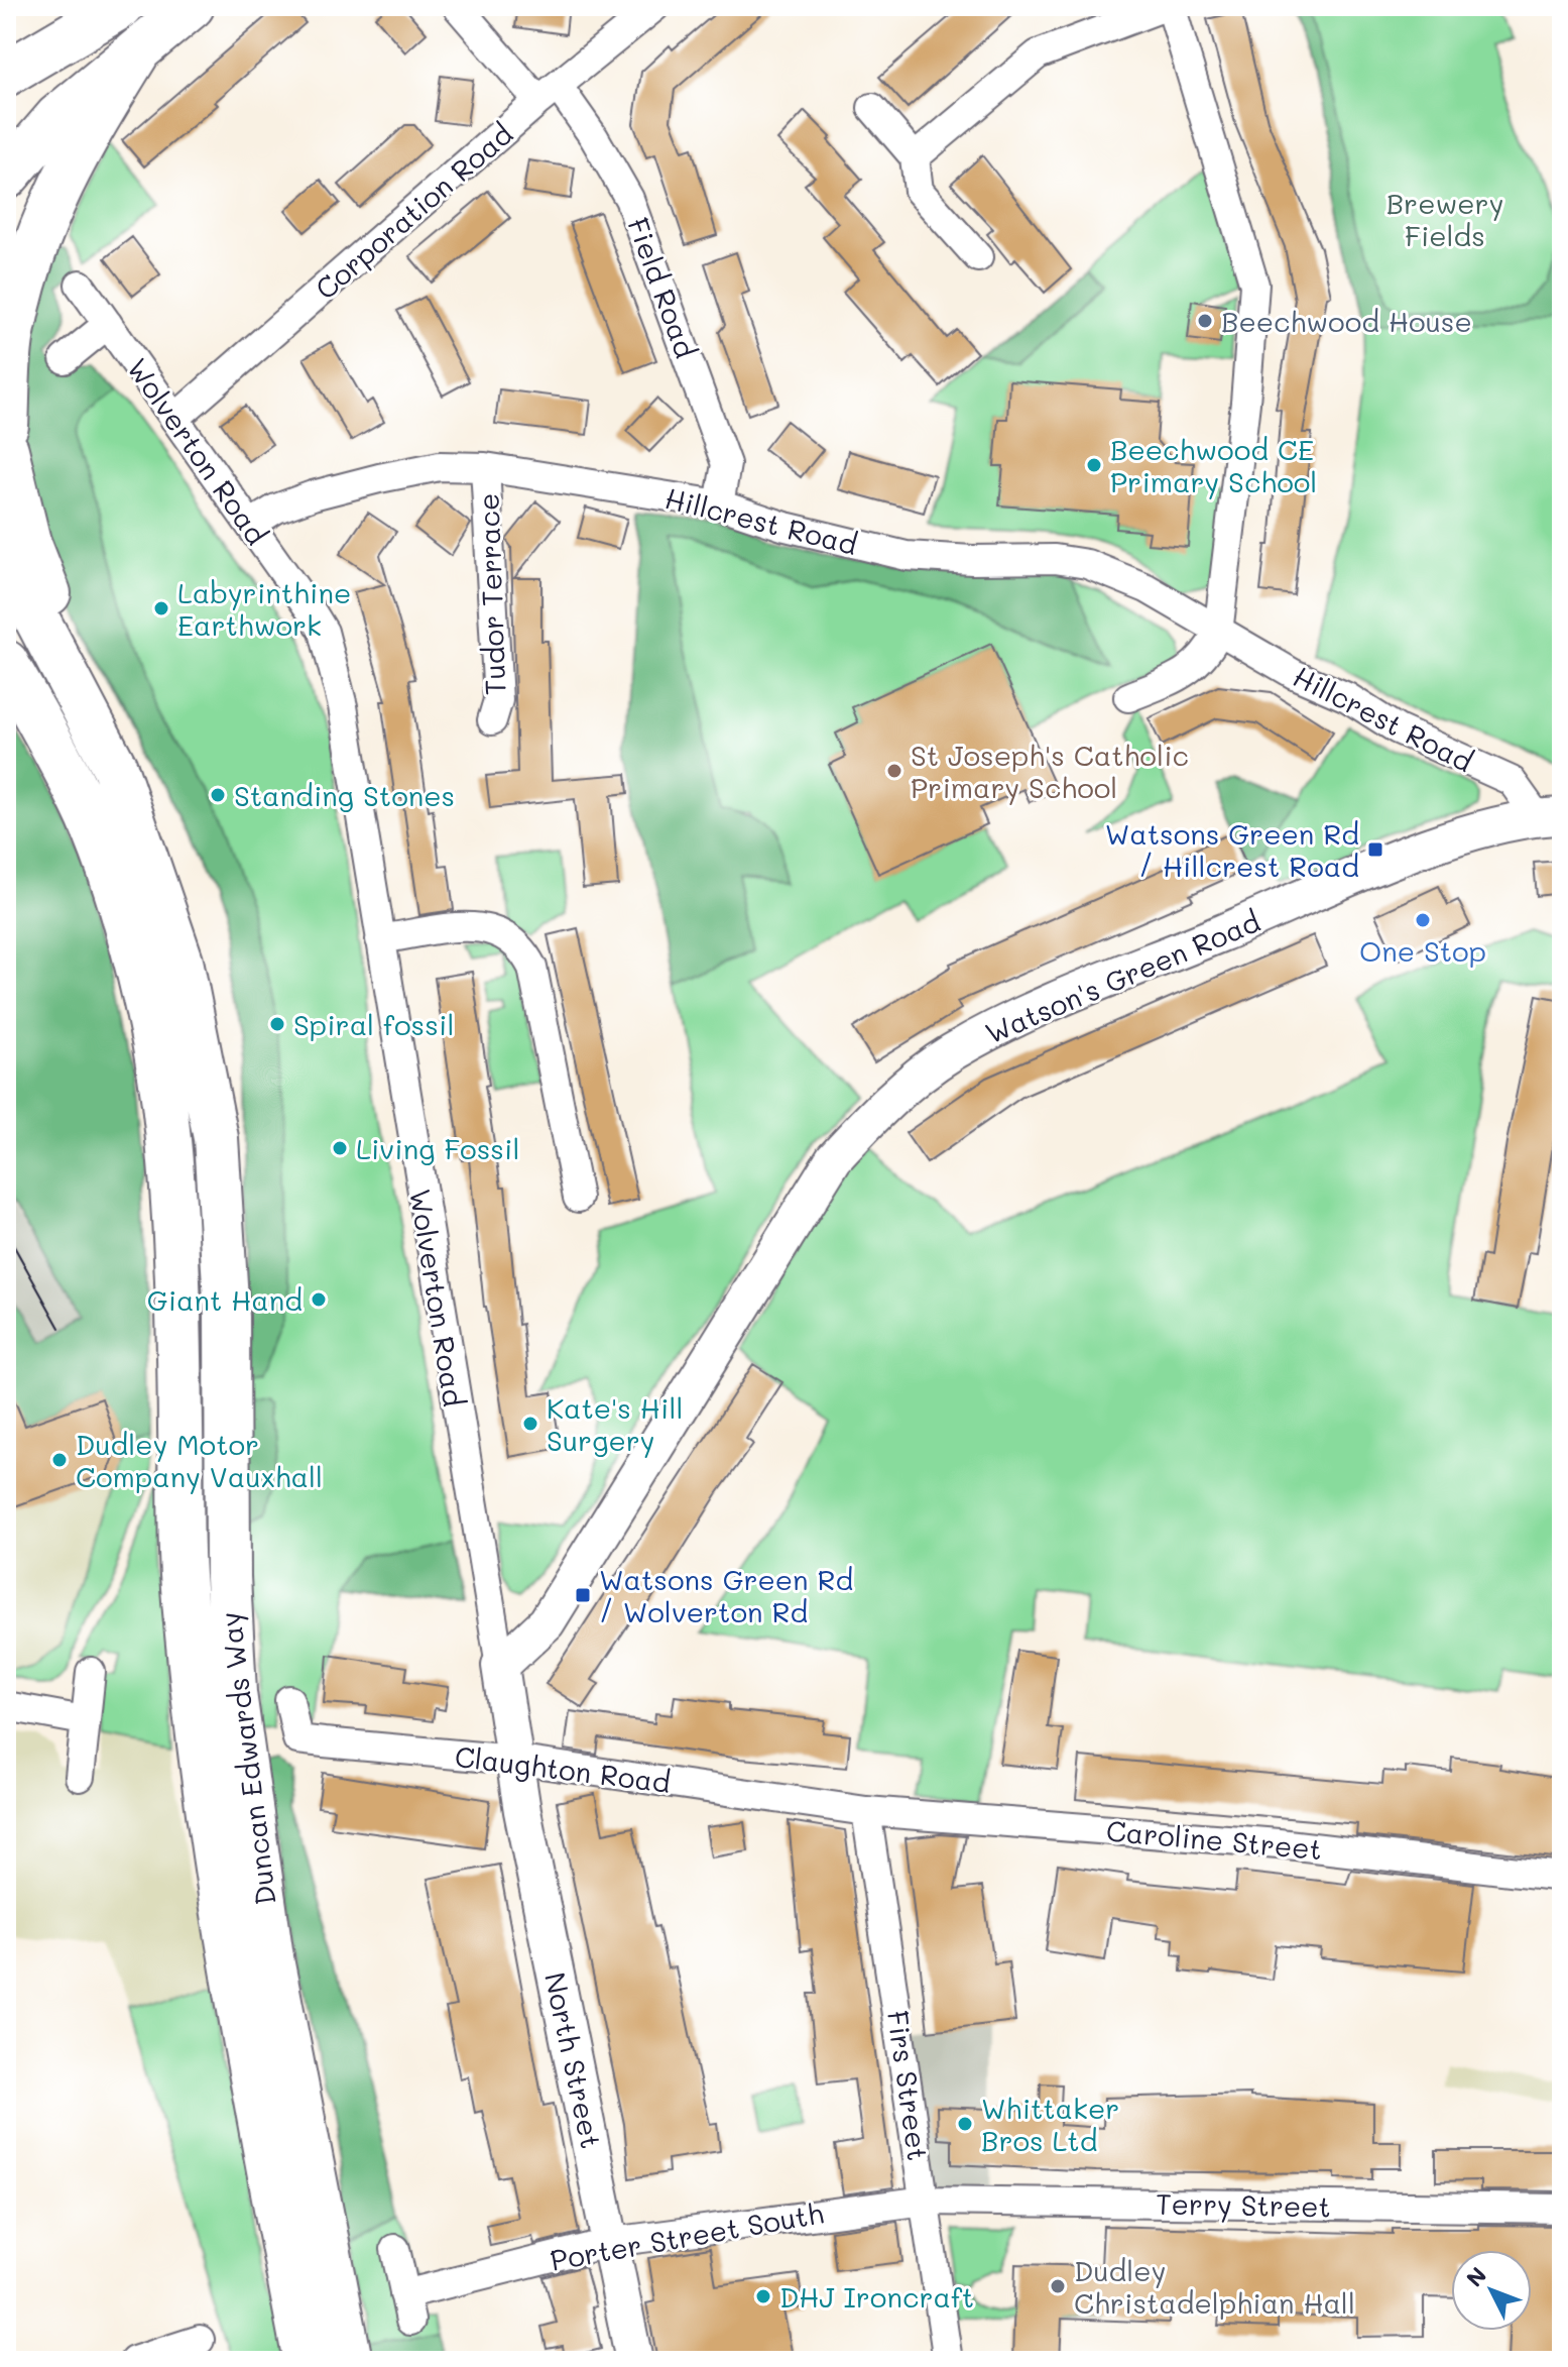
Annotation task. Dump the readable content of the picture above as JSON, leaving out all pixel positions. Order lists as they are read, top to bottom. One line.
{"streets":{"highway":["Duncan Edwards Way"],"street":["Corporation Road","Field Road","Wolverton Road","Hillcrest Road","Tudor Terrace","Watson's Green Road","Claughton Road","Caroline Street","North Street","Firs Street","Terry Street","Porter Street South"]},"crossings":[["Corporation Road","Field Road"],["Corporation Road","Wolverton Road"],["Field Road","Hillcrest Road"],["Wolverton Road","Hillcrest Road"],["Wolverton Road","Watson's Green Road"],["Wolverton Road","North Street"],["Hillcrest Road","Tudor Terrace"],["Hillcrest Road","Watson's Green Road"],["Watson's Green Road","North Street"],["Claughton Road","Caroline Street"],["Claughton Road","North Street"],["Claughton Road","Firs Street"],["Caroline Street","Firs Street"],["North Street","Porter Street South"],["Firs Street","Terry Street"],["Firs Street","Porter Street South"],["Terry Street","Porter Street South"]],"parks":["Brewery Fields"],"places":{"other":["Beechwood House","Beechwood CE Primary School","Labyrinthine Earthwork","St Joseph's Catholic Primary School","Standing Stones","One Stop","Spiral fossil","Living Fossil","Giant Hand","Kate's Hill Surgery","Dudley Motor Company Vauxhall","Whittaker Bros Ltd","Dudley Christadelphian Hall","DHJ Ironcraft"],"transit":["Watsons Green Rd / Hillcrest Road","Watsons Green Rd / Wolverton Rd"]},"north":"top left"}
